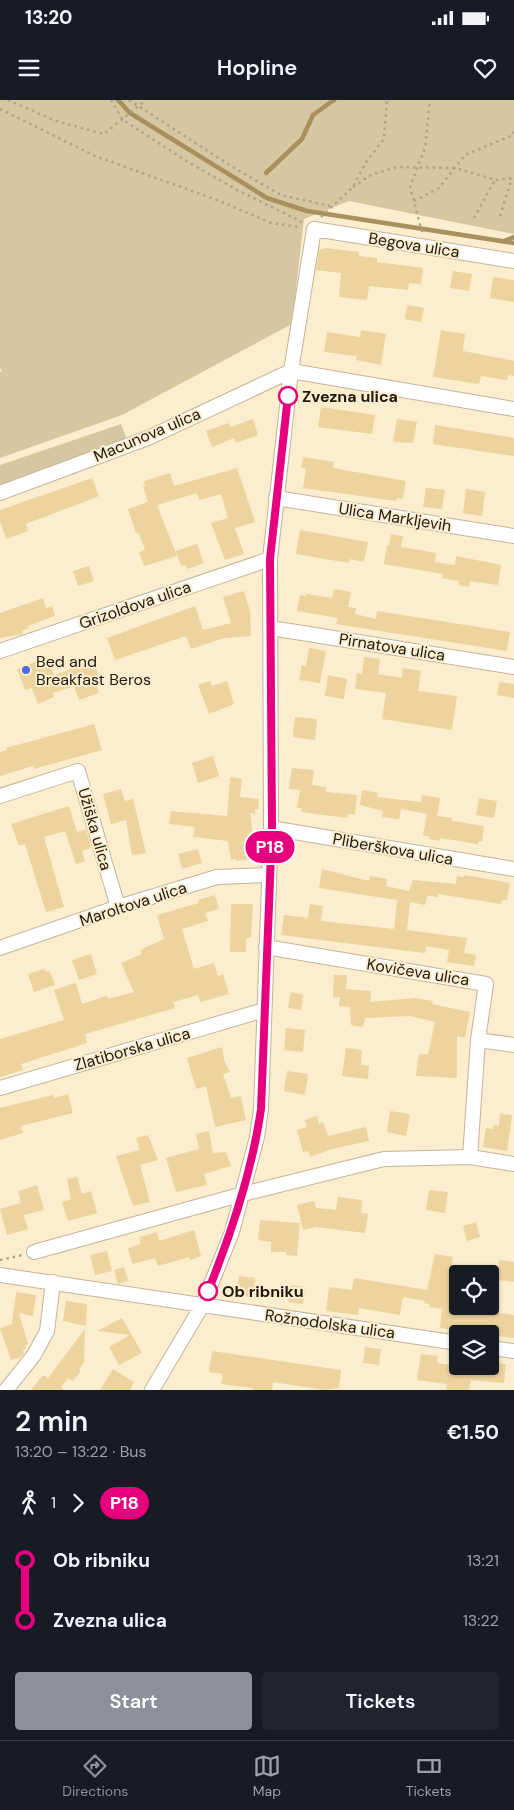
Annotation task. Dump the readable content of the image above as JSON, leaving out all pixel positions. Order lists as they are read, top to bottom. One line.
{"streets":{"street":["Begova ulica","Macunova ulica","Ulica Markljevih","Grizoldova ulica","Pirnatova ulica","Užiška ulica","Pliberškova ulica","Maroltova ulica","Kovičeva ulica","Zlatiborska ulica","Rožnodolska ulica"]},"crossings":[["Užiška ulica","Maroltova ulica"]],"places":["Zvezna ulica","Bed and Breakfast Beros","Ob ribniku"],"lines":["bus line P18"],"page":{"status":"13:20","header":"Hopline","on_map":"P18","heading":["2 min","13:20 – 13:22 · Bus","€1.50"],"legs":["1","P18"],"list":[{"name":"Ob ribniku","value":"13:21"},{"name":"Zvezna ulica","value":"13:22"}],"buttons":["Start","Tickets"],"tabs":["Directions","Map","Tickets"]}}
